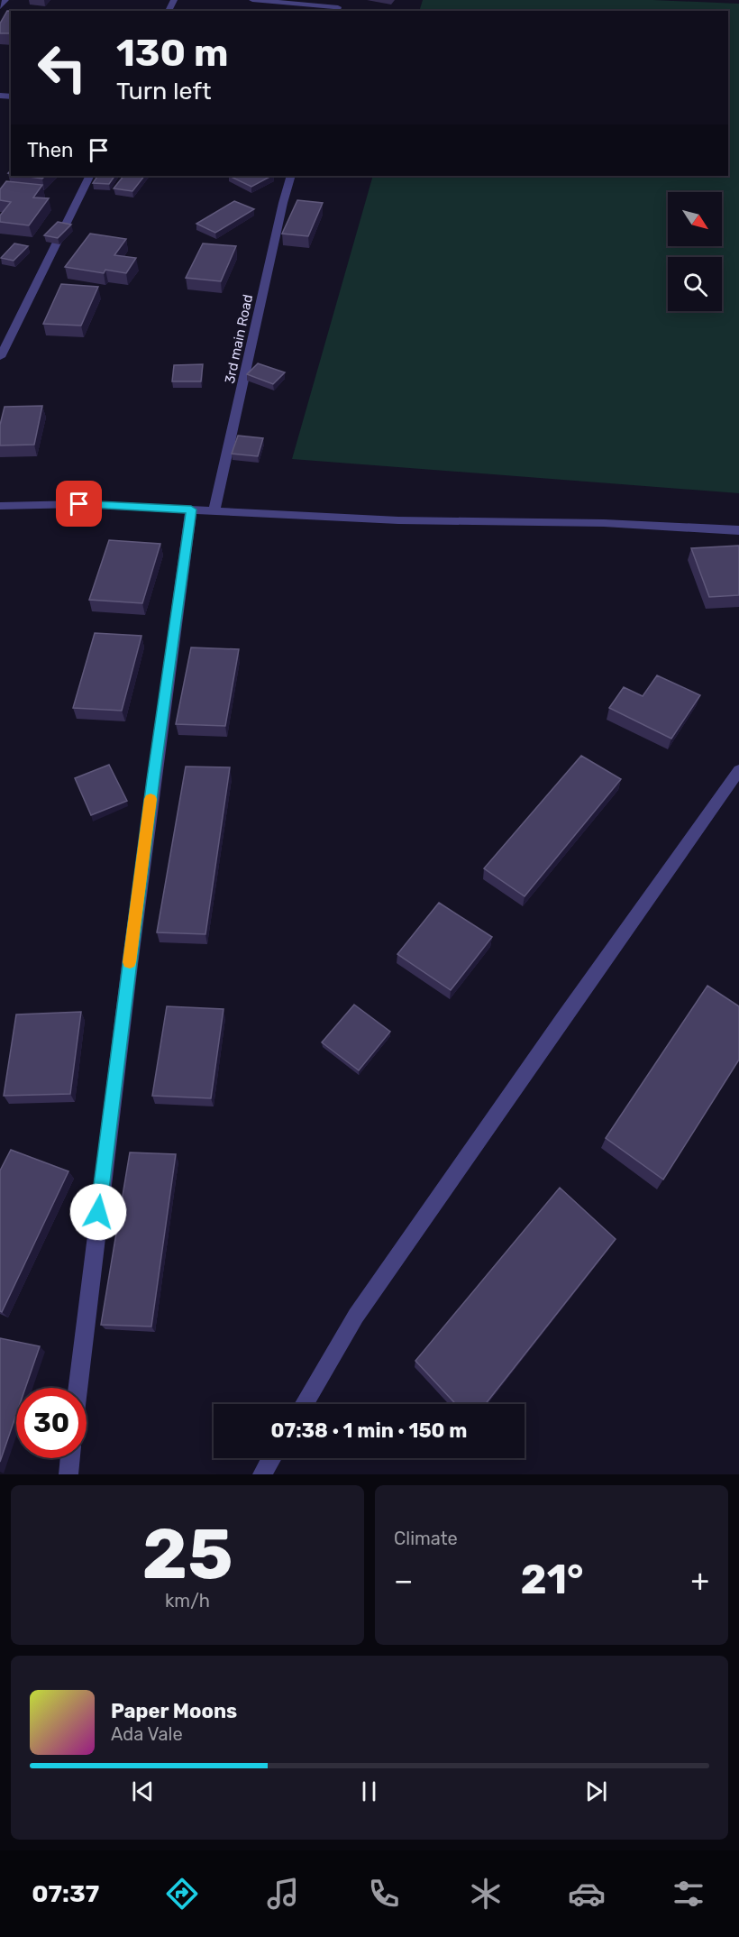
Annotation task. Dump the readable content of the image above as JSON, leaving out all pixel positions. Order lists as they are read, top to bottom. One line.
{"streets":{"street":["3rd main Road"]},"north":"bottom right","page":{"turn":["130 m","Turn left"],"then":"Then","limit":"30","trip":"07:38 · 1 min · 150 m","tile":[["25","km/h"],"Climate"],"heat":["−","21°","+"],"song":["Paper Moons","Ada Vale"],"tabs":"07:37"}}
